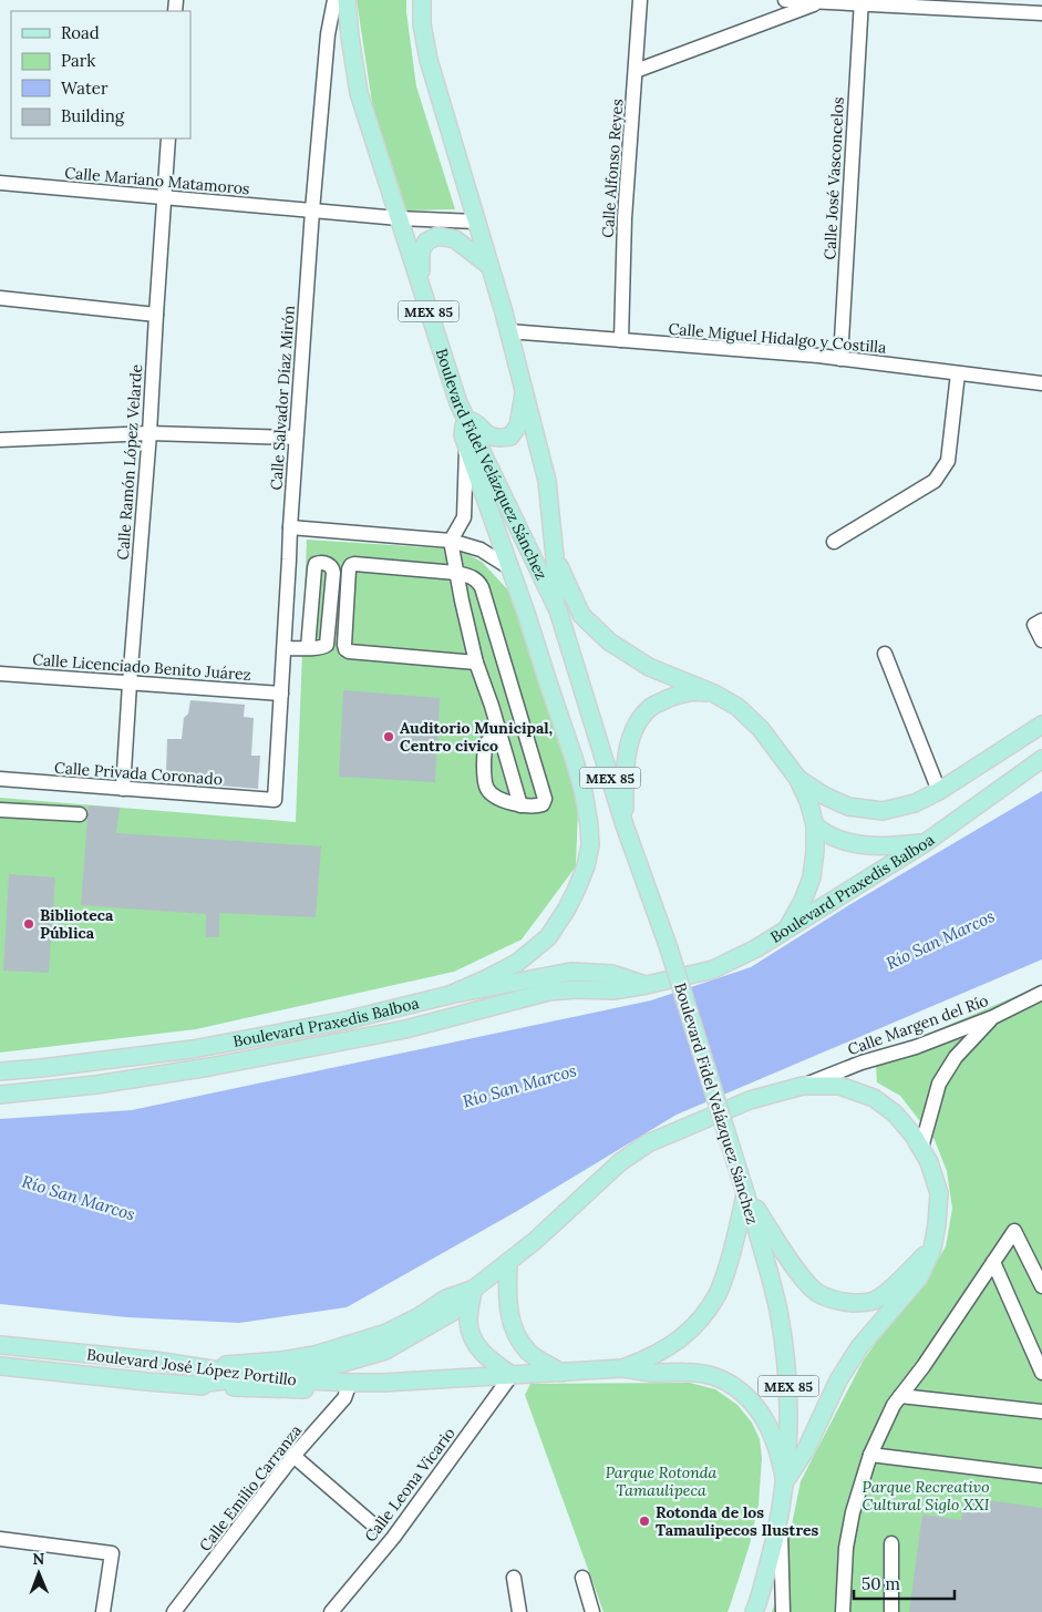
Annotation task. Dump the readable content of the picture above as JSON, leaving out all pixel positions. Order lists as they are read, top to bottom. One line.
{"streets":{"main road":["MEX 85","Boulevard Fidel Velázquez Sánchez","Boulevard Praxedis Balboa","Boulevard José López Portillo"],"street":["Calle Alfonso Reyes","Calle José Vasconcelos","Calle Mariano Matamoros","Calle Miguel Hidalgo y Costilla","Calle Salvador Díaz Mirón","Calle Ramón López Velarde","Calle Licenciado Benito Juárez","Calle Privada Coronado","Calle Margen del Río","Calle Leona Vicario","Calle Emilio Carranza"]},"crossings":[["Calle Alfonso Reyes","Calle Miguel Hidalgo y Costilla"],["Calle José Vasconcelos","Calle Miguel Hidalgo y Costilla"],["Calle Mariano Matamoros","Calle Salvador Díaz Mirón"],["Calle Mariano Matamoros","Calle Ramón López Velarde"],["Calle Mariano Matamoros","Boulevard Fidel Velázquez Sánchez"],["Calle Miguel Hidalgo y Costilla","Boulevard Fidel Velázquez Sánchez"],["Calle Salvador Díaz Mirón","Calle Licenciado Benito Juárez"],["Calle Salvador Díaz Mirón","Calle Privada Coronado"],["Calle Ramón López Velarde","Calle Licenciado Benito Juárez"],["Calle Ramón López Velarde","Calle Privada Coronado"],["Boulevard José López Portillo","Calle Leona Vicario"],["Boulevard José López Portillo","Calle Emilio Carranza"]],"water":["Río San Marcos"],"parks":["Parque Rotonda Tamaulipeca","Parque Recreativo Cultural Siglo XXI"],"places":["Auditorio Municipal, Centro civico","Biblioteca Pública","Rotonda de los Tamaulipecos Ilustres"],"legend":["Road","Park","Water","Building"],"scale_bar":"50 m","north":"top"}
